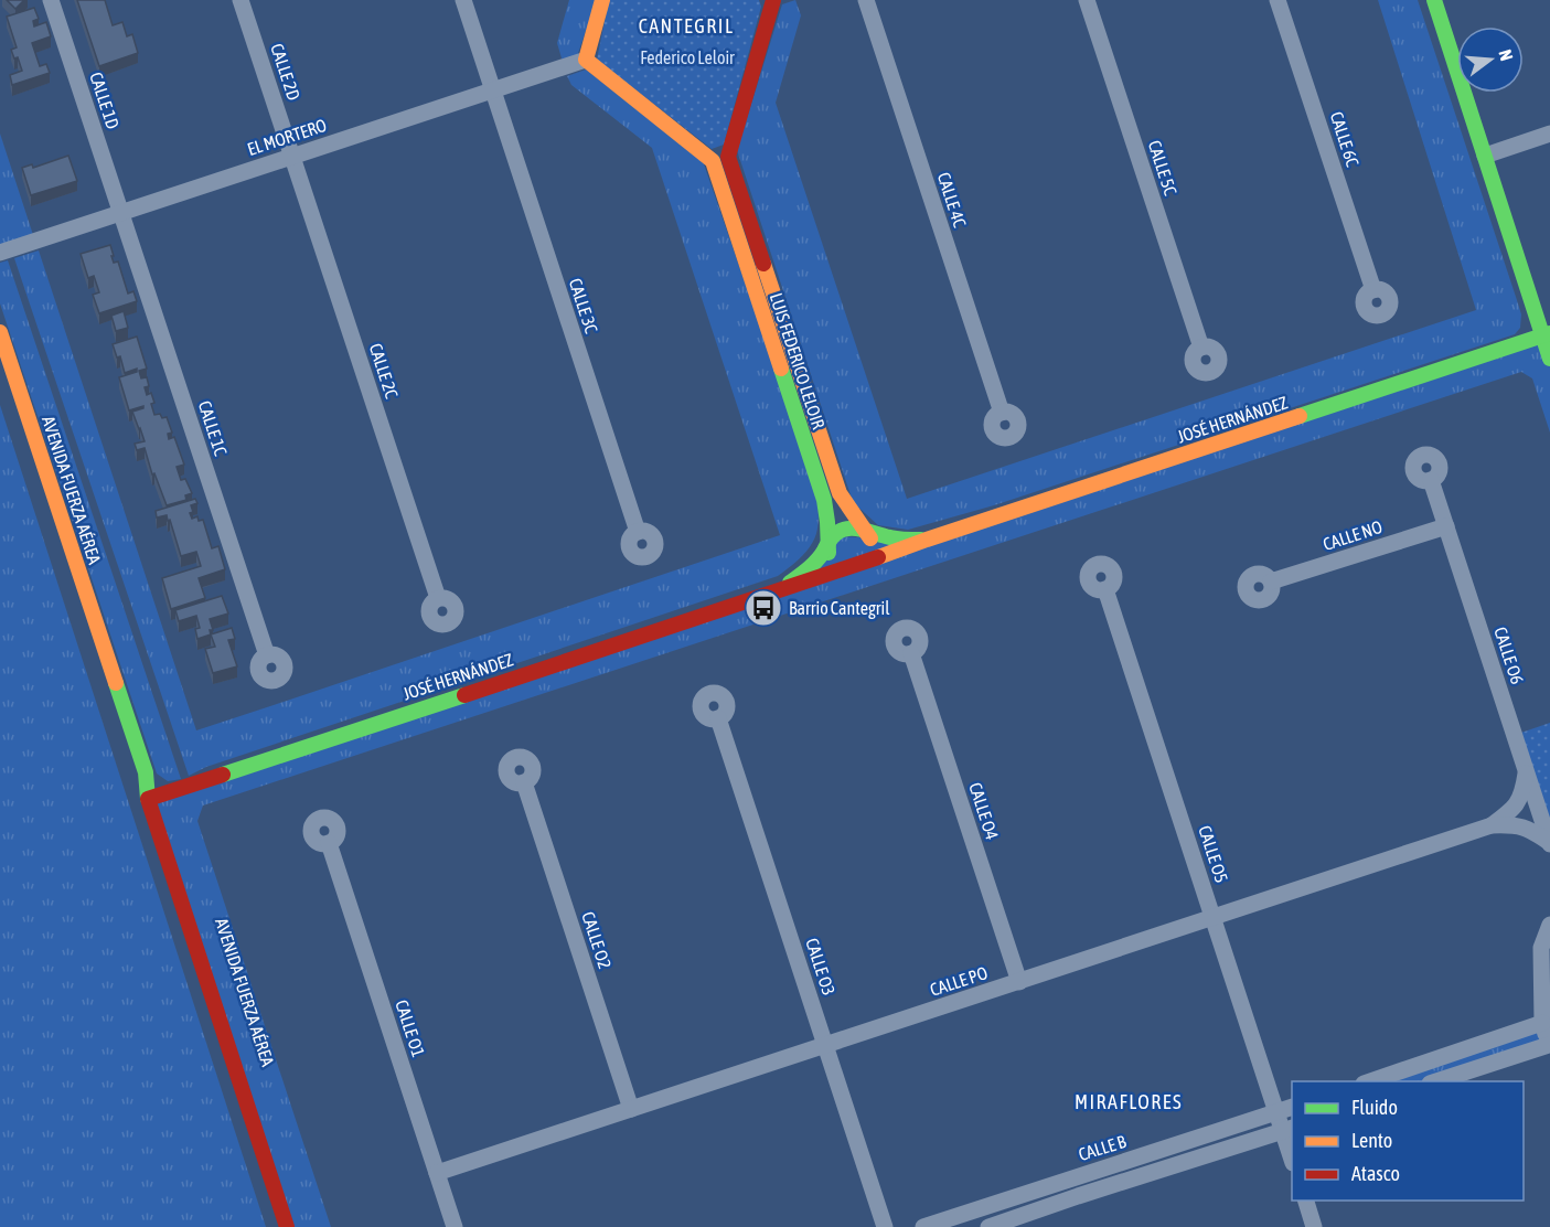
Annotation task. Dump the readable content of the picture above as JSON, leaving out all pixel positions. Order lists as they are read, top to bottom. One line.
{"streets":{"main road":["LUIS FEDERICO LELOIR","JOSÉ HERNÁNDEZ","AVENIDA FUERZA AÉREA"],"street":["CALLE 2D","CALLE 1D","EL MORTERO","CALLE 6C","CALLE 5C","CALLE 4C","CALLE 3C","CALLE 2C","CALLE 1C","CALLE NO","CALLE O6","CALLE O4","CALLE O5","CALLE O2","CALLE O3","CALLE PO","CALLE O1","CALLE B"]},"crossings":[["CALLE 2D","EL MORTERO"],["CALLE 2D","CALLE 2C"],["CALLE 1D","EL MORTERO"],["CALLE 1D","CALLE 1C"],["EL MORTERO","CALLE 3C"],["EL MORTERO","CALLE 2C"],["EL MORTERO","CALLE 1C"],["LUIS FEDERICO LELOIR","JOSÉ HERNÁNDEZ"],["JOSÉ HERNÁNDEZ","AVENIDA FUERZA AÉREA"],["CALLE NO","CALLE O6"],["CALLE O6","CALLE PO"],["CALLE O4","CALLE PO"],["CALLE O5","CALLE PO"],["CALLE O5","CALLE B"],["CALLE O2","CALLE PO"],["CALLE O3","CALLE PO"],["CALLE PO","CALLE O1"]],"districts":["CANTEGRIL","MIRAFLORES"],"parks":["Federico Leloir"],"places":{"bus stop":["Barrio Cantegril"]},"legend":["Fluido","Lento","Atasco"],"north":"right"}
